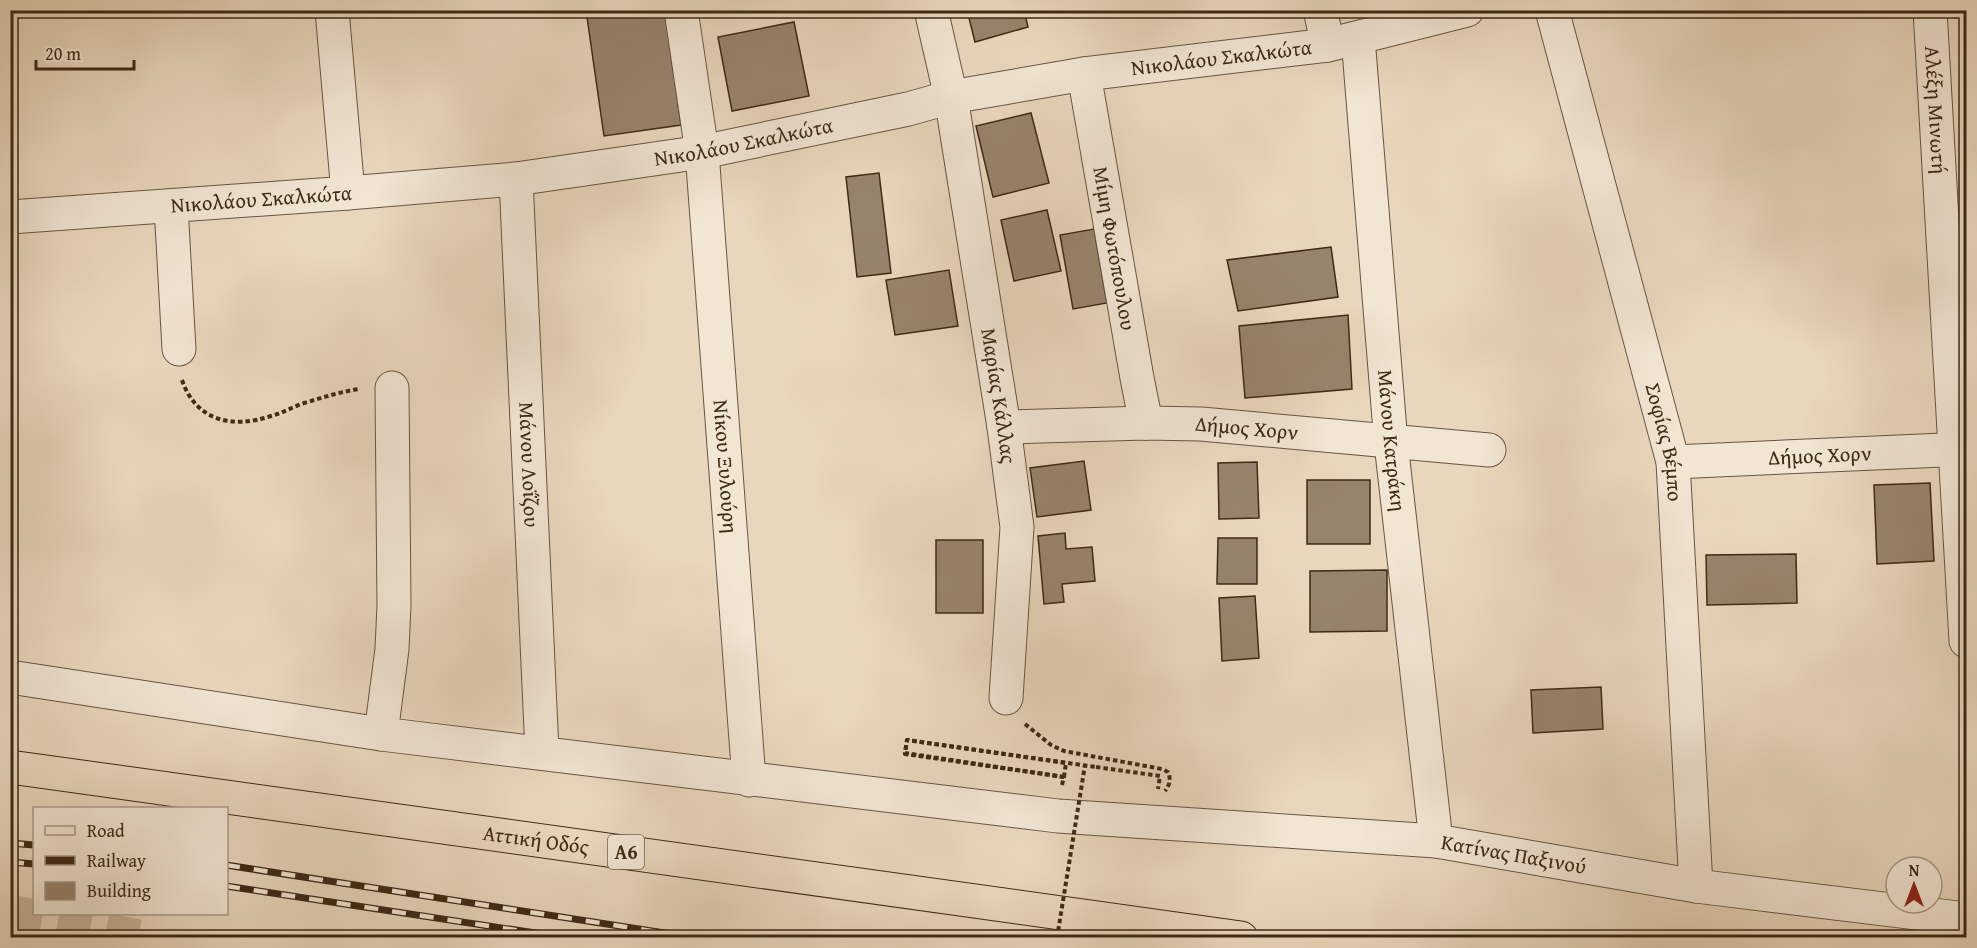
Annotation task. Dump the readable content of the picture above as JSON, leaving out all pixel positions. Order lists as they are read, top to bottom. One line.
{"streets":{"highway":["Αττική Οδός","Α6"],"street":["Νικολάου Σκαλκώτα","Αλέξη Μινωτή","Μίμη Φωτόπουλου","Μαρίας Κάλλας","Δήμος Χορν","Μάνου Κατράκη","Σοφίας Βέμπο","Μάνου Λοΐζου","Νίκου Ξυλούρη","Κατίνας Παξινού"]},"crossings":[["Νικολάου Σκαλκώτα","Μίμη Φωτόπουλου"],["Νικολάου Σκαλκώτα","Μαρίας Κάλλας"],["Νικολάου Σκαλκώτα","Μάνου Κατράκη"],["Νικολάου Σκαλκώτα","Μάνου Λοΐζου"],["Νικολάου Σκαλκώτα","Νίκου Ξυλούρη"],["Αλέξη Μινωτή","Δήμος Χορν"],["Μίμη Φωτόπουλου","Δήμος Χορν"],["Μαρίας Κάλλας","Δήμος Χορν"],["Δήμος Χορν","Μάνου Κατράκη"],["Δήμος Χορν","Σοφίας Βέμπο"],["Μάνου Κατράκη","Κατίνας Παξινού"],["Σοφίας Βέμπο","Κατίνας Παξινού"],["Μάνου Λοΐζου","Κατίνας Παξινού"],["Νίκου Ξυλούρη","Κατίνας Παξινού"]],"legend":["Road","Railway","Building"],"scale_bar":"20 m","north":"top"}
